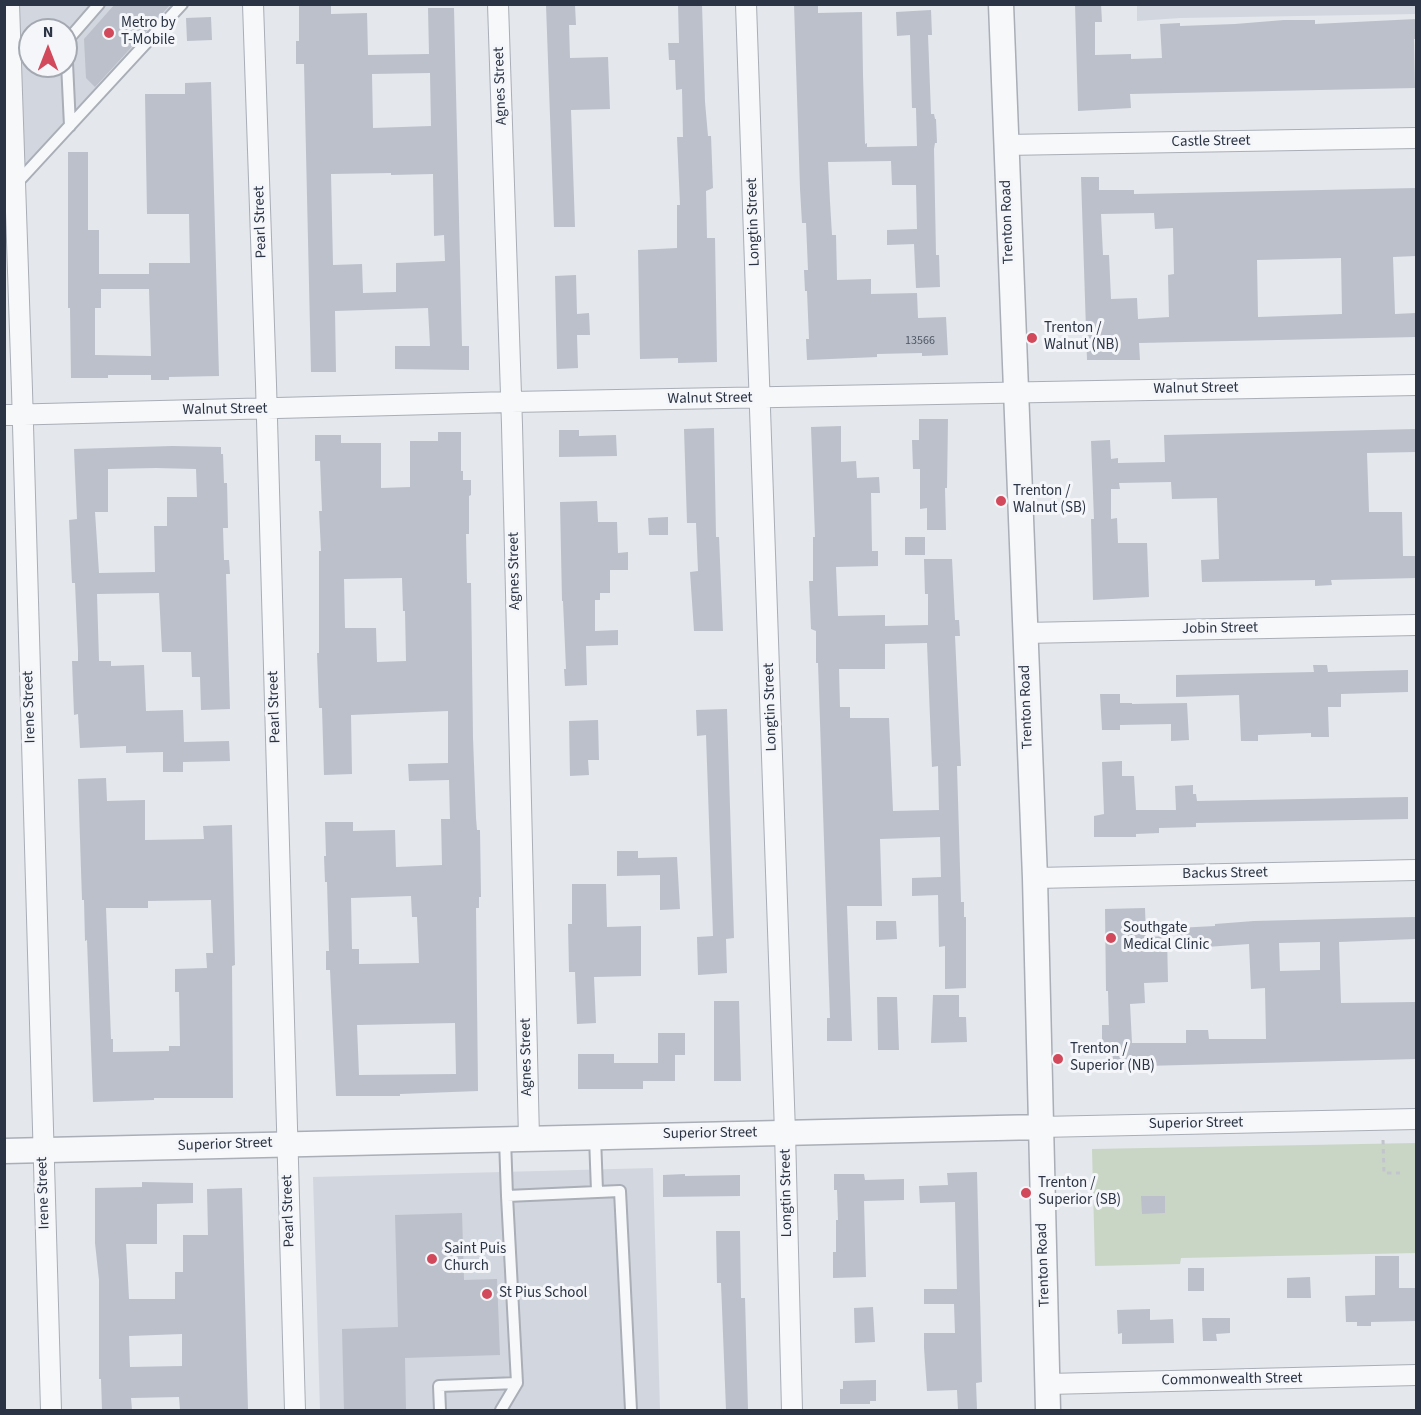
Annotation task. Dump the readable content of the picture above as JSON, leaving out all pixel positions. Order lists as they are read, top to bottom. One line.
{"streets":{"street":["Agnes Street","Castle Street","Pearl Street","Longtin Street","Trenton Road","Walnut Street","Jobin Street","Irene Street","Backus Street","Superior Street","Commonwealth Street"]},"crossings":[["Agnes Street","Walnut Street"],["Agnes Street","Superior Street"],["Castle Street","Trenton Road"],["Pearl Street","Walnut Street"],["Pearl Street","Superior Street"],["Longtin Street","Walnut Street"],["Longtin Street","Superior Street"],["Trenton Road","Walnut Street"],["Trenton Road","Jobin Street"],["Trenton Road","Backus Street"],["Trenton Road","Superior Street"],["Trenton Road","Commonwealth Street"],["Walnut Street","Irene Street"],["Irene Street","Superior Street"]],"places":["Metro by T-Mobile","Trenton / Walnut (NB)","Trenton / Walnut (SB)","Southgate Medical Clinic","Trenton / Superior (NB)","Trenton / Superior (SB)","Saint Puis Church","St Pius School"],"house_numbers":["13566"],"north":"top"}
